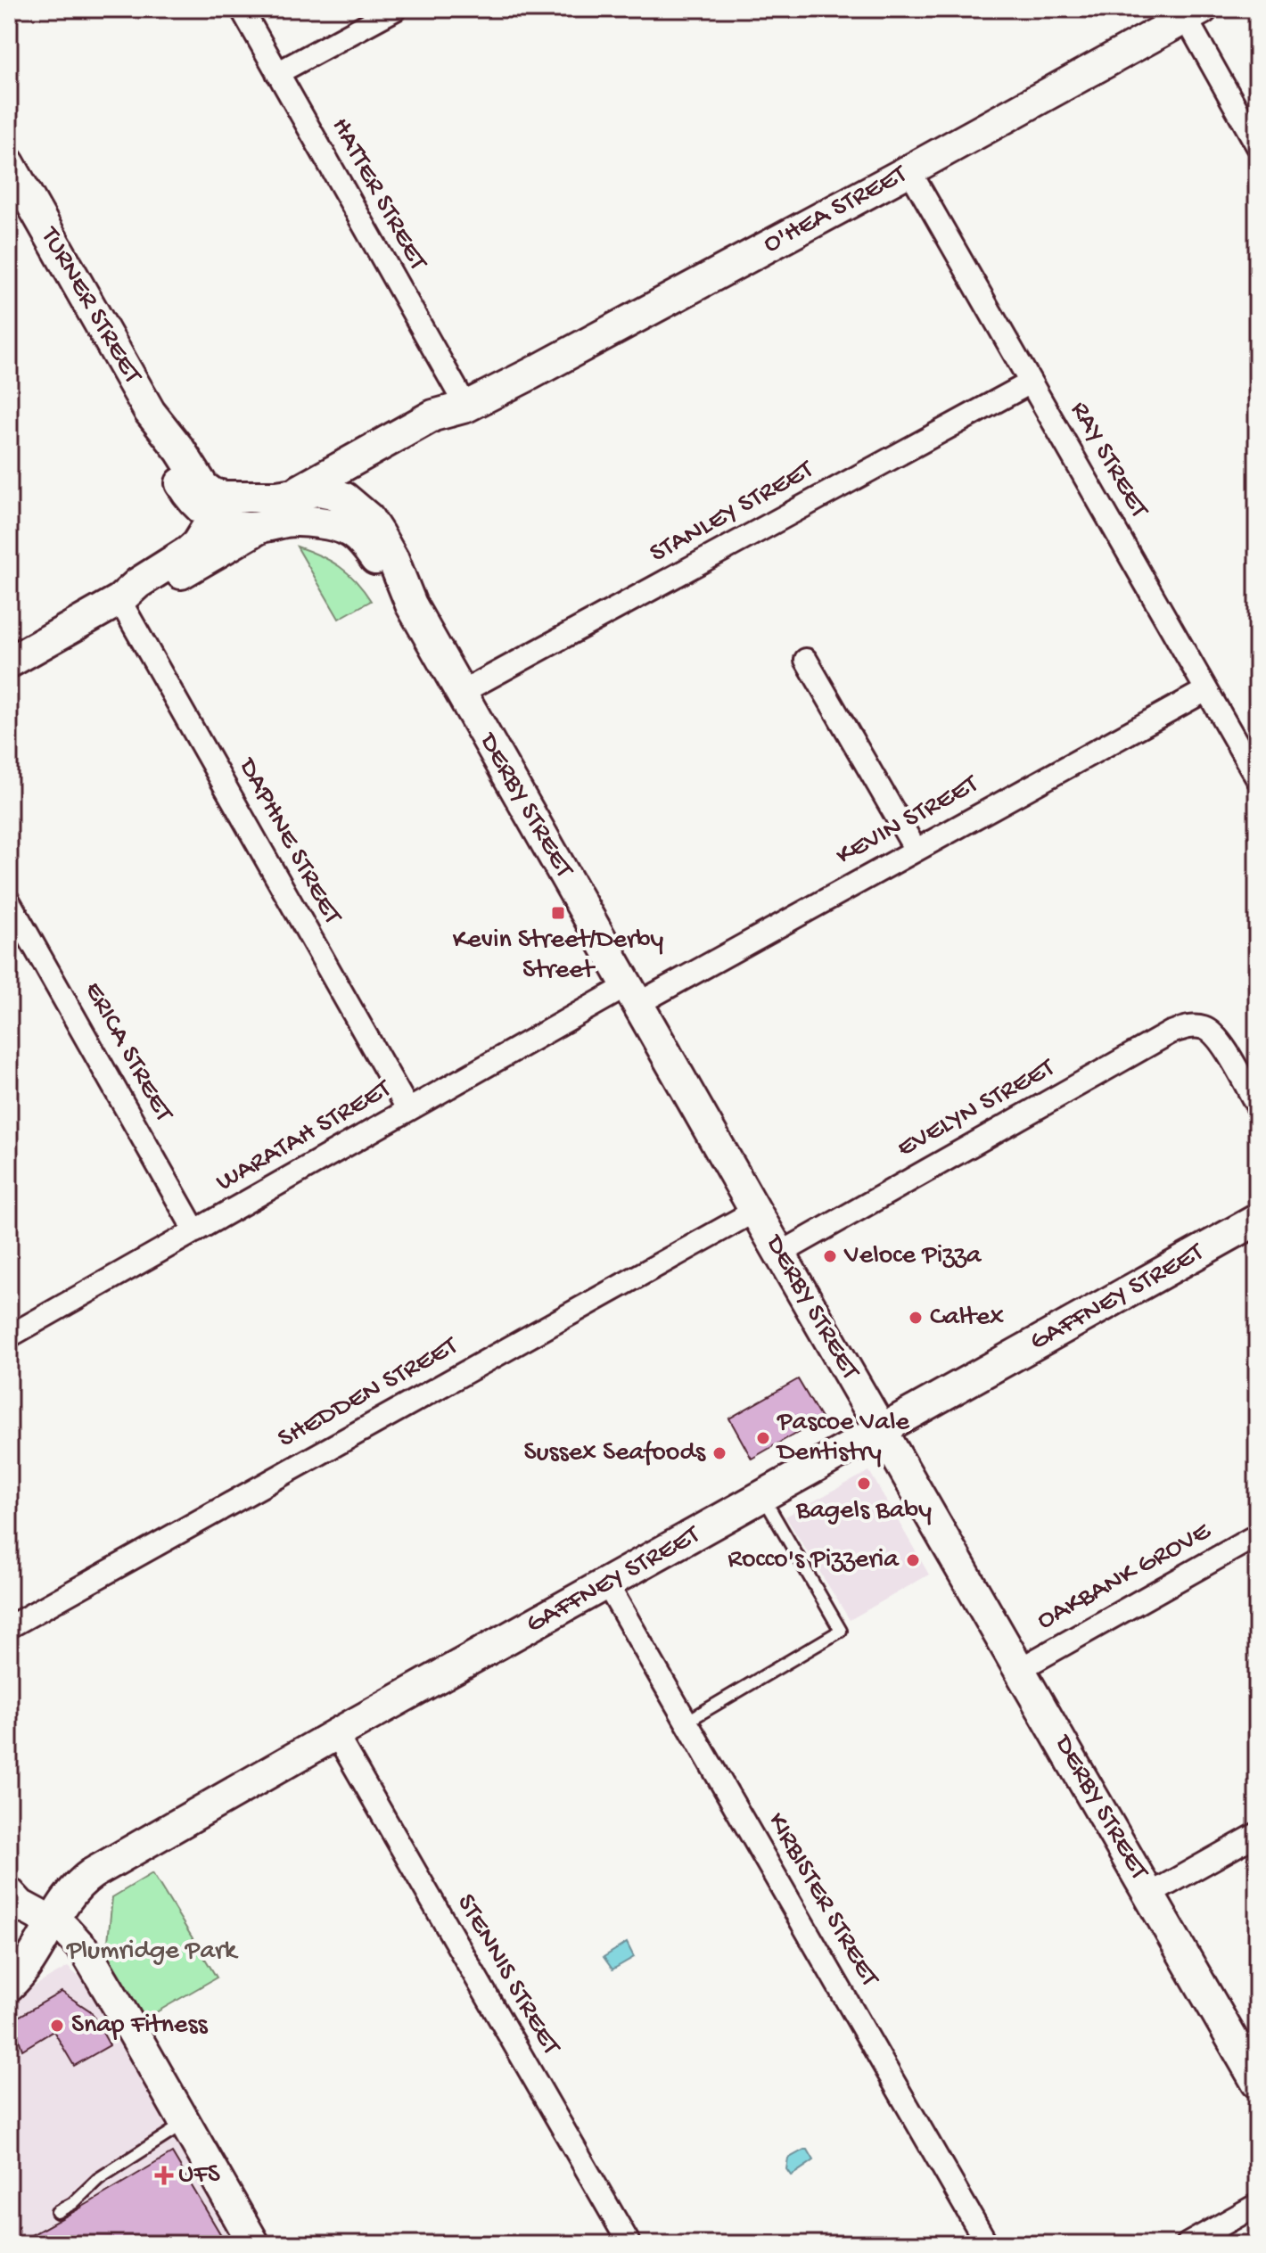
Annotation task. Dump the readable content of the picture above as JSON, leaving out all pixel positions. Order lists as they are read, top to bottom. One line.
{"streets":{"street":["HATTER STREET","O'HEA STREET","TURNER STREET","RAY STREET","STANLEY STREET","DERBY STREET","KEVIN STREET","DAPHNE STREET","ERICA STREET","EVELYN STREET","WARATAH STREET","GAFFNEY STREET","SHEDDEN STREET","OAKBANK GROVE","KIRBISTER STREET","STENNIS STREET"]},"crossings":[["HATTER STREET","O'HEA STREET"],["O'HEA STREET","TURNER STREET"],["O'HEA STREET","RAY STREET"],["O'HEA STREET","DERBY STREET"],["TURNER STREET","DERBY STREET"],["RAY STREET","STANLEY STREET"],["RAY STREET","KEVIN STREET"],["STANLEY STREET","DERBY STREET"],["DERBY STREET","KEVIN STREET"],["DERBY STREET","EVELYN STREET"],["DERBY STREET","WARATAH STREET"],["DERBY STREET","GAFFNEY STREET"],["DERBY STREET","SHEDDEN STREET"],["DERBY STREET","OAKBANK GROVE"],["KEVIN STREET","WARATAH STREET"],["DAPHNE STREET","WARATAH STREET"],["ERICA STREET","WARATAH STREET"],["GAFFNEY STREET","KIRBISTER STREET"],["GAFFNEY STREET","STENNIS STREET"]],"parks":["Plumridge Park"],"places":{"transit":["Kevin Street/Derby Street"],"other":["Veloce Pizza","Caltex","Pascoe Vale Dentistry","Sussex Seafoods","Bagels Baby","Rocco's Pizzeria","Snap Fitness"],"health":["UFS"]}}
